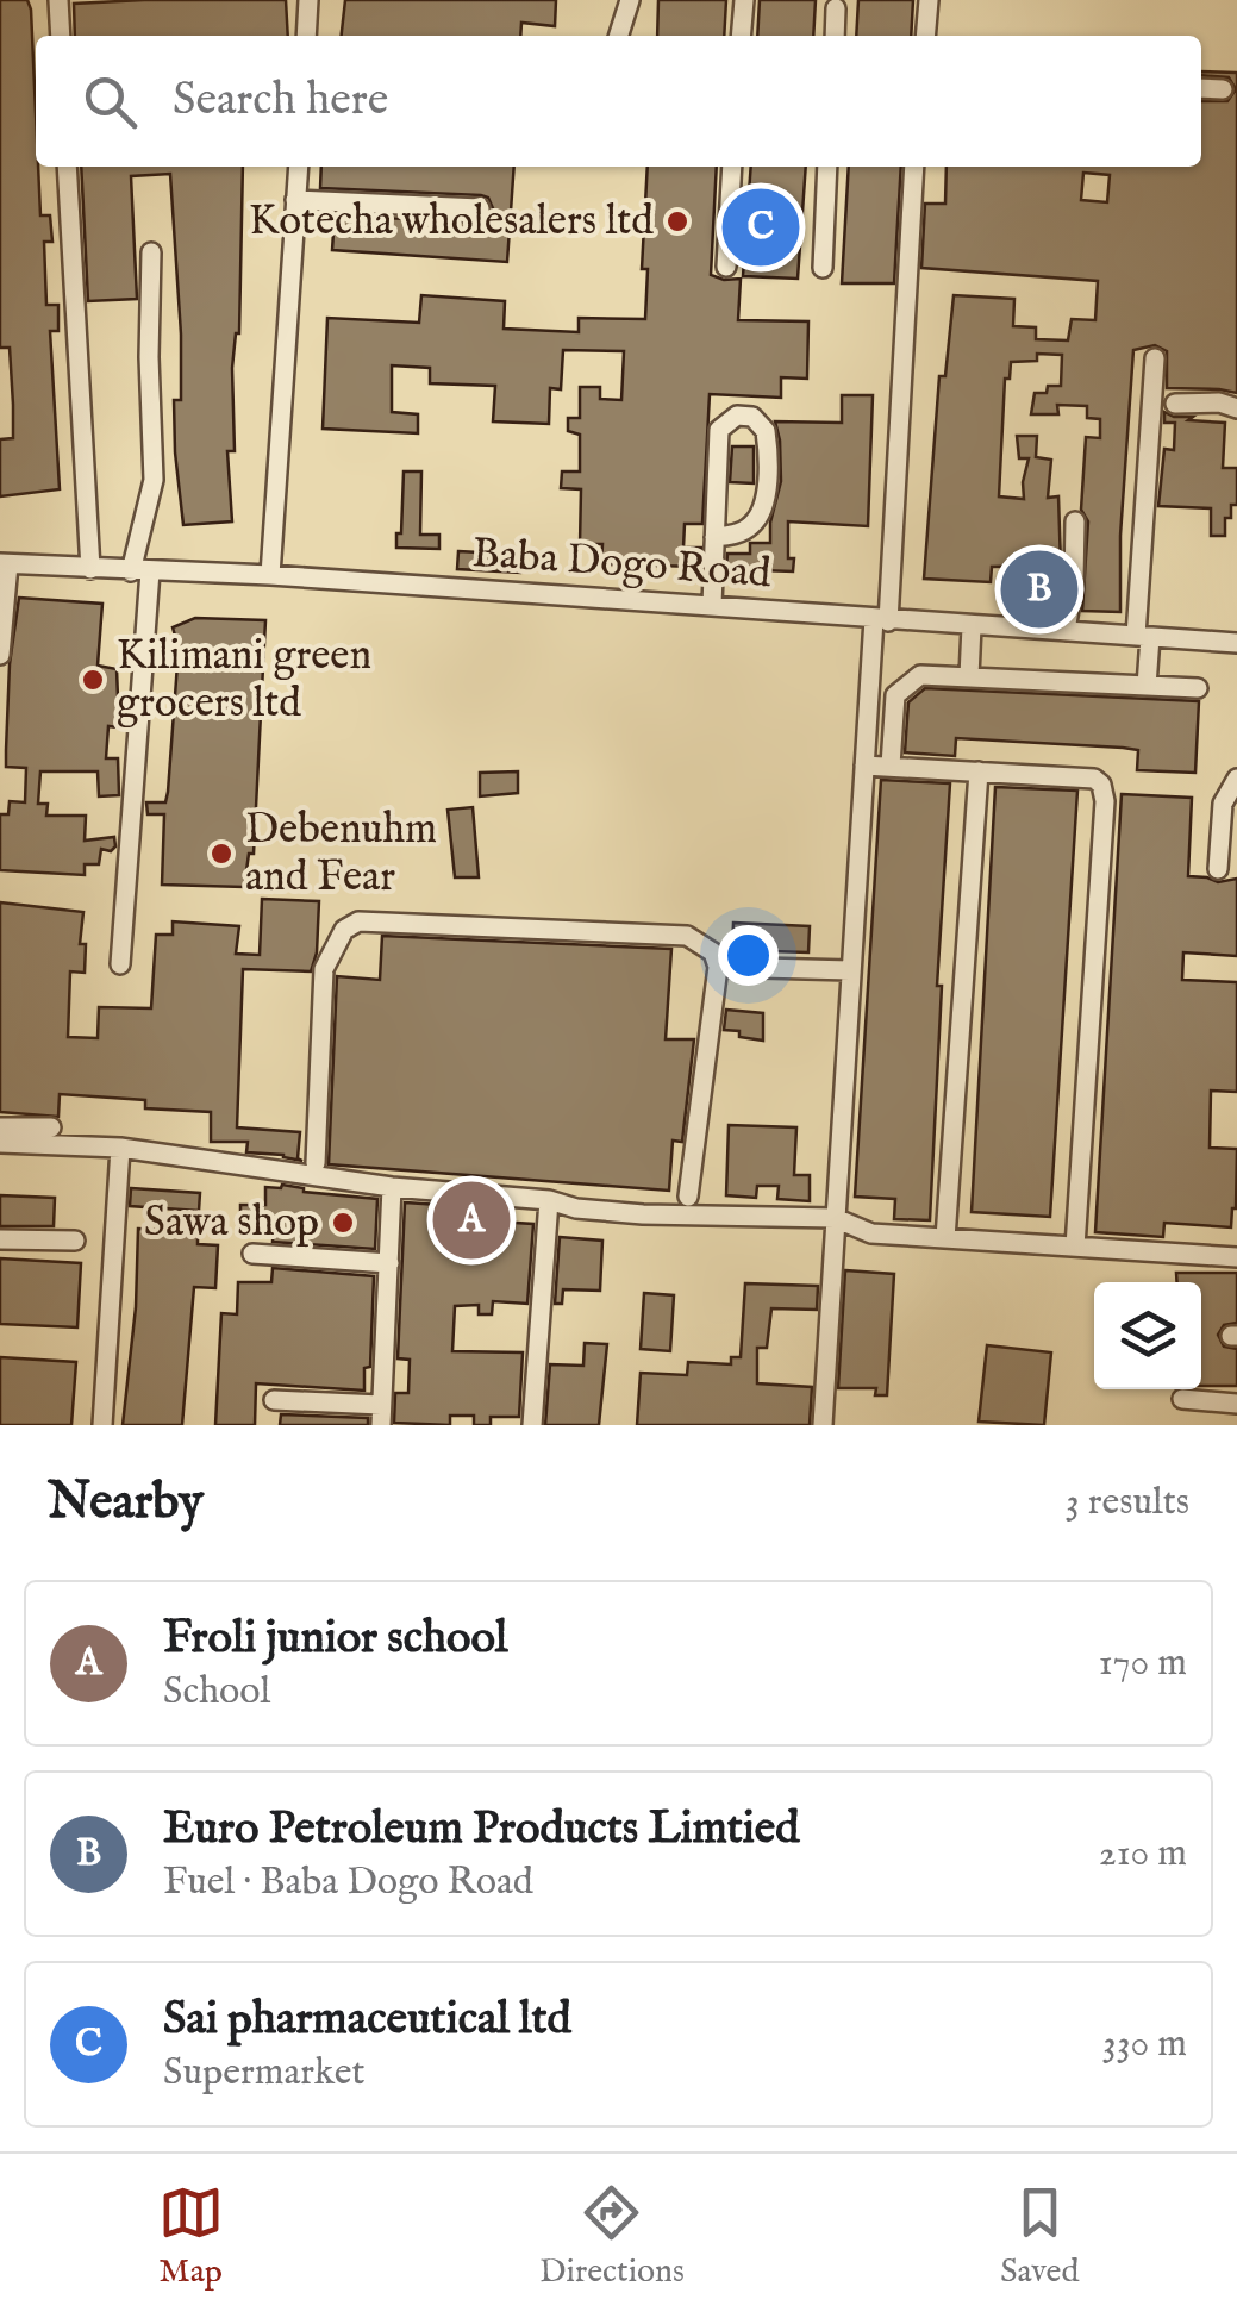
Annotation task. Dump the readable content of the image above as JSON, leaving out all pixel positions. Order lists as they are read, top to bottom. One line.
{"streets":{"street":["Baba Dogo Road"]},"places":["Kotecha wholesalers ltd","Kilimani green grocers ltd","Debenuhm and Fear","Sawa shop"],"page":{"search":"Search here","pins":["C","B","A"],"heading":["Nearby","3 results"],"list":[{"mark":"A","name":"Froli junior school","note":"School","value":"170 m"},{"mark":"B","name":"Euro Petroleum Products Limtied","note":"Fuel · Baba Dogo Road","value":"210 m"},{"mark":"C","name":"Sai pharmaceutical ltd","note":"Supermarket","value":"330 m"}],"nav":["Map","Directions","Saved"]}}
